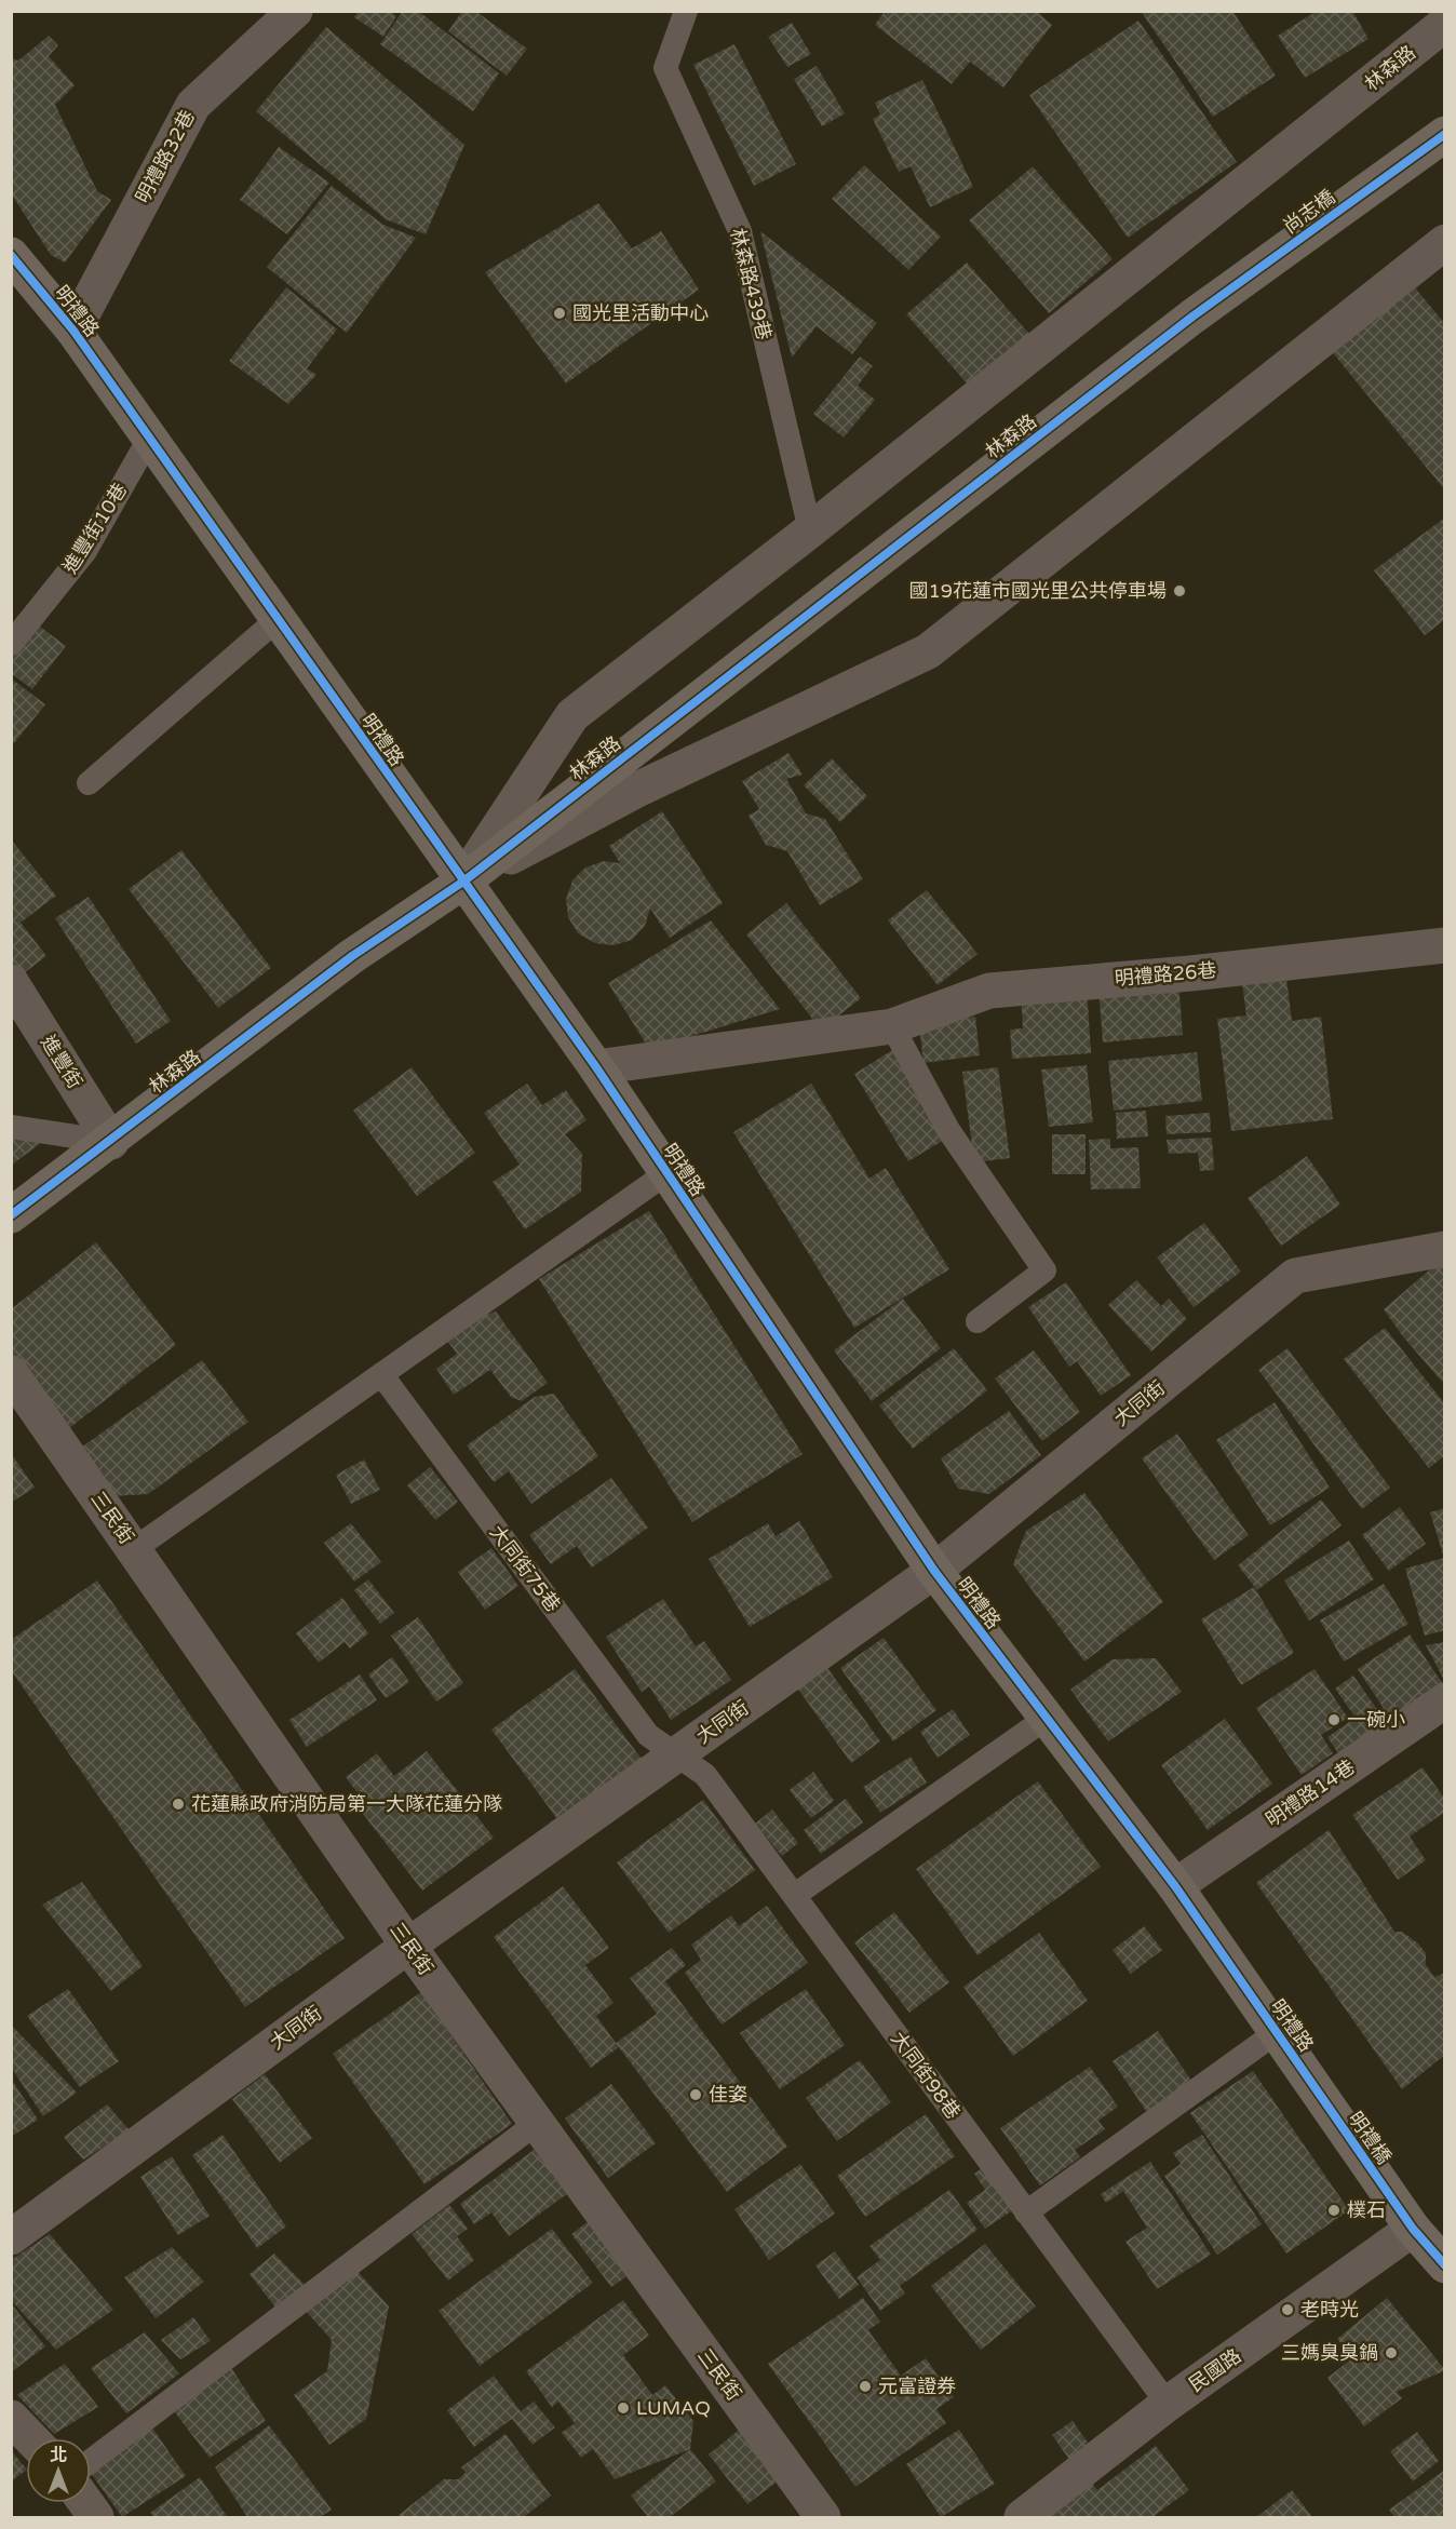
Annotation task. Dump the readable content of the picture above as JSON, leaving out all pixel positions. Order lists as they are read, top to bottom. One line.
{"streets":{"street":["林森路","明禮路32巷","尚志橋","明禮路","明禮路26巷","進豐街","大同街","三民街","明禮路14巷","明禮橋","民國路"],"lane":["林森路439巷","進豐街10巷","大同街75巷","大同街98巷"]},"crossings":[["林森路","尚志橋"],["林森路","林森路439巷"],["林森路","明禮路"],["林森路","進豐街"],["明禮路32巷","明禮路"],["明禮路","進豐街10巷"],["明禮路","明禮路26巷"],["明禮路","大同街"],["明禮路","明禮路14巷"],["明禮路","明禮橋"],["大同街","三民街"],["大同街","大同街75巷"],["大同街","大同街98巷"],["大同街75巷","大同街98巷"],["大同街98巷","民國路"],["明禮橋","民國路"]],"places":["國光里活動中心","國19花蓮市國光里公共停車場","一碗小","花蓮縣政府消防局第一大隊花蓮分隊","佳姿","樸石","老時光","三媽臭臭鍋","元富證券","LUMAQ"],"north":"top"}
